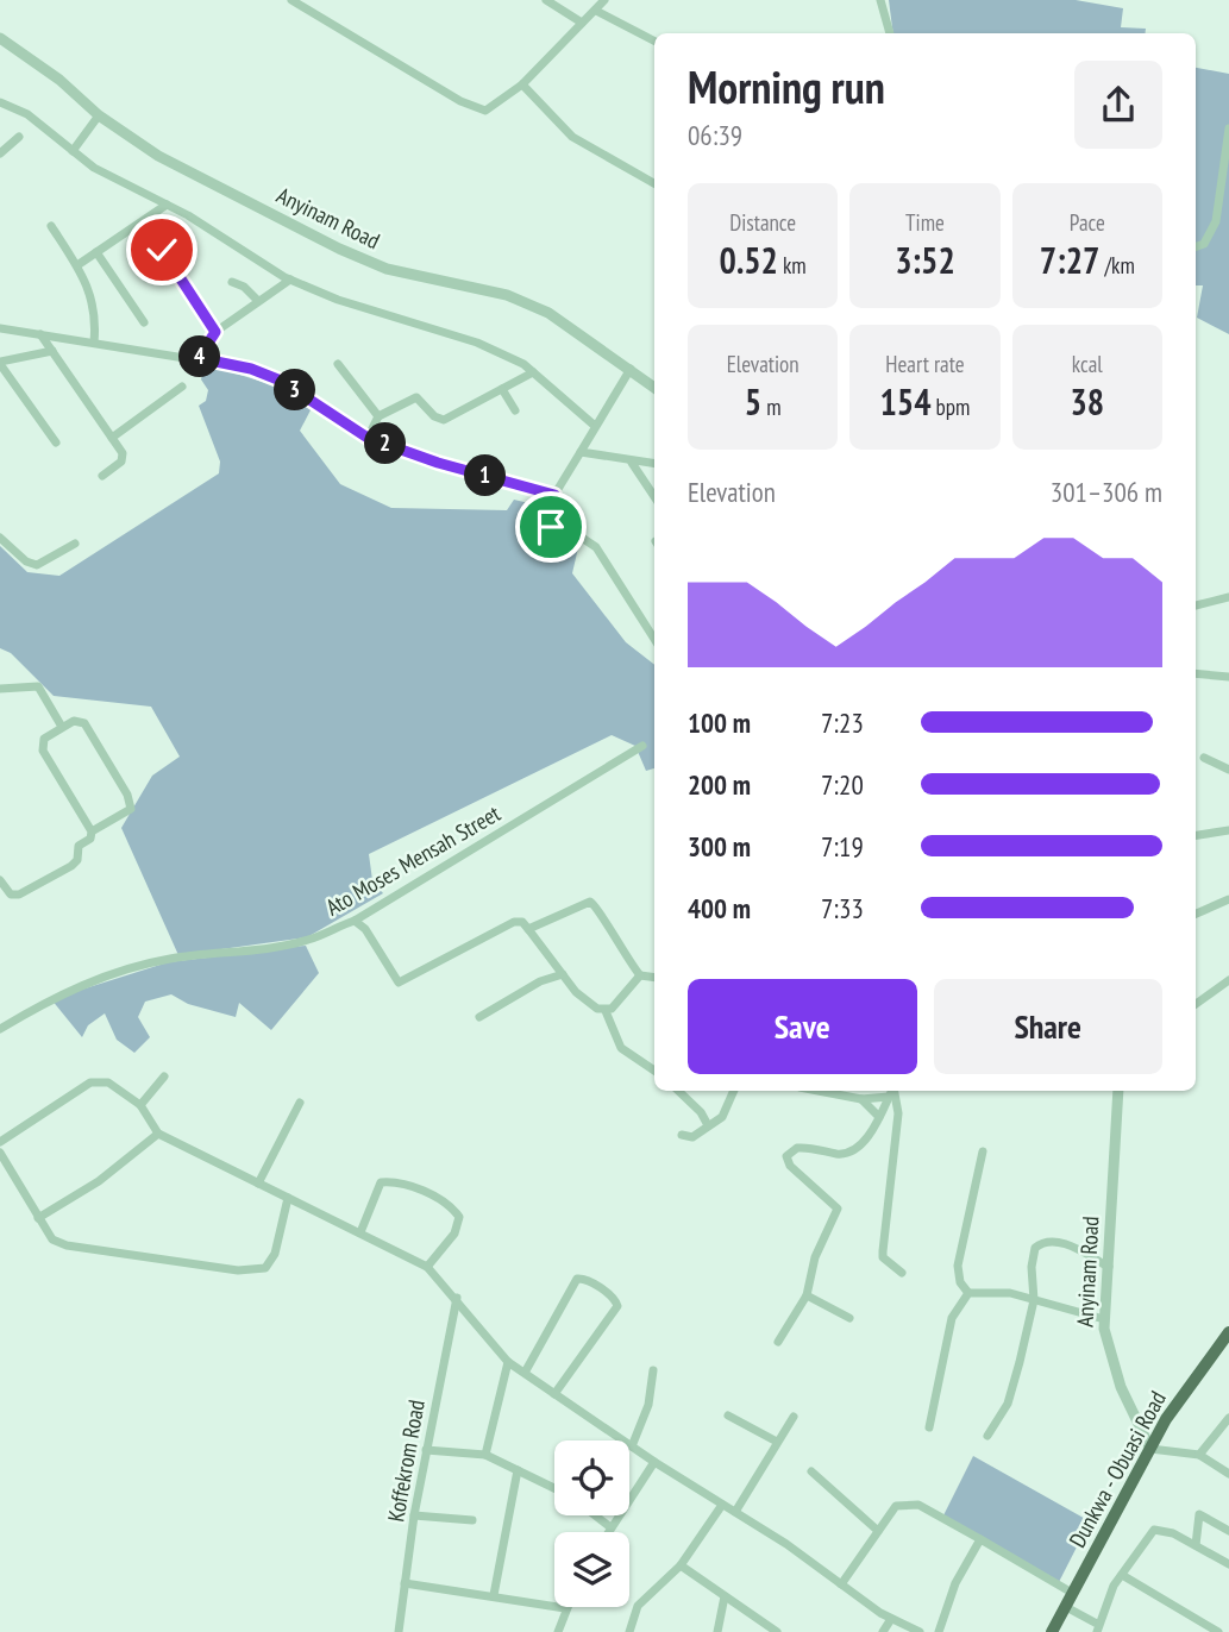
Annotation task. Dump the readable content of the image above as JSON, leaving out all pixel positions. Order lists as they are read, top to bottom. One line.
{"streets":{"main road":["Dunkwa - Obuasi Road"],"street":["Anyinam Road","Ato Moses Mensah Street","Koffekrom Road"]},"crossings":[["Anyinam Road","Dunkwa - Obuasi Road"]],"page":{"heading":["Morning run","06:39"],"stats":[["Distance","0.52 km"],["Time","3:52"],["Pace","7:27 /km"],["Elevation","5 m"],["Heart rate","154 bpm"],["kcal","38"]],"pins":["4","3","2","1"],"chart":["Elevation","301–306 m"],"list":[{"name":"100 m","note":"7:23"},{"name":"200 m","note":"7:20"},{"name":"300 m","note":"7:19"},{"name":"400 m","note":"7:33"}],"buttons":["Save","Share"]}}
